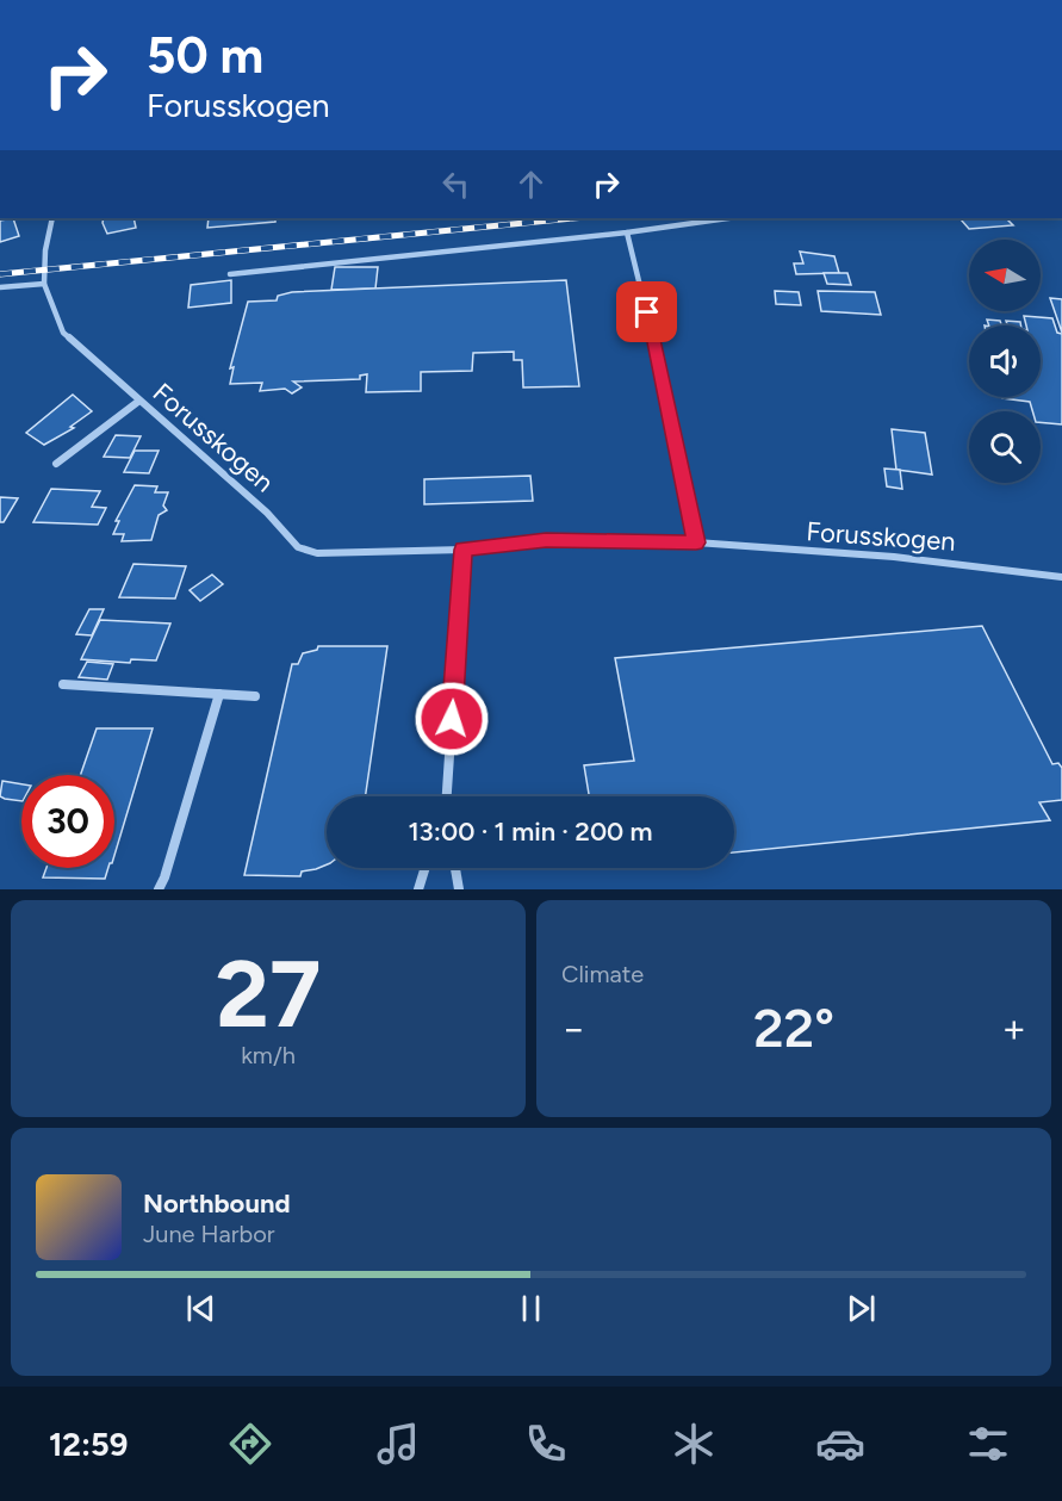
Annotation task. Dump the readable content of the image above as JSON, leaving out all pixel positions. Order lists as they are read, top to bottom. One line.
{"streets":{"street":["Forusskogen"]},"north":"left","page":{"turn":["50 m","Forusskogen"],"limit":"30","trip":"13:00 · 1 min · 200 m","tile":[["27","km/h"],"Climate"],"heat":["−","22°","+"],"song":["Northbound","June Harbor"],"tabs":"12:59"}}
